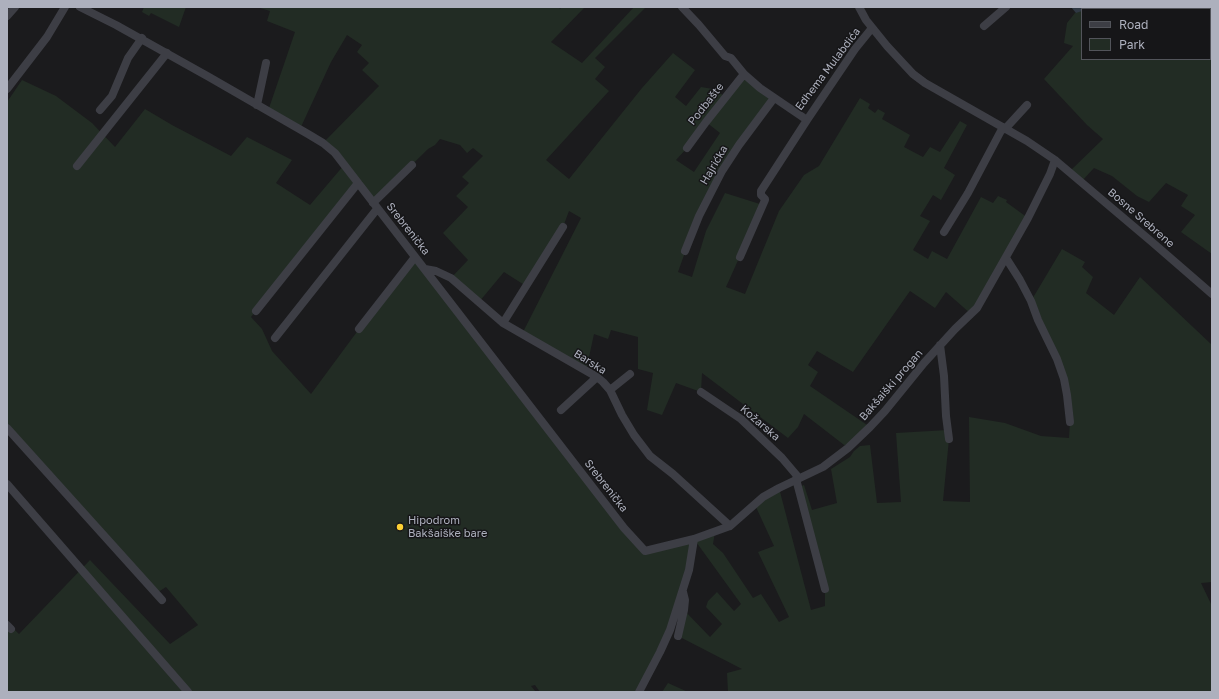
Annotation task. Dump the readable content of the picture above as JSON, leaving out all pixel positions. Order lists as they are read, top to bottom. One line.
{"streets":{"street":["Edhema Mulabdića","Podbašte","Hajrićka","Bosne Srebrene","Srebrenička","Barska","Bakšaiški progan","Kožarska"]},"crossings":[["Edhema Mulabdića","Bosne Srebrene"],["Bosne Srebrene","Bakšaiški progan"],["Srebrenička","Barska"],["Srebrenička","Bakšaiški progan"],["Barska","Bakšaiški progan"],["Bakšaiški progan","Kožarska"]],"places":["Hipodrom Bakšaiške bare"],"legend":["Road","Park"]}
